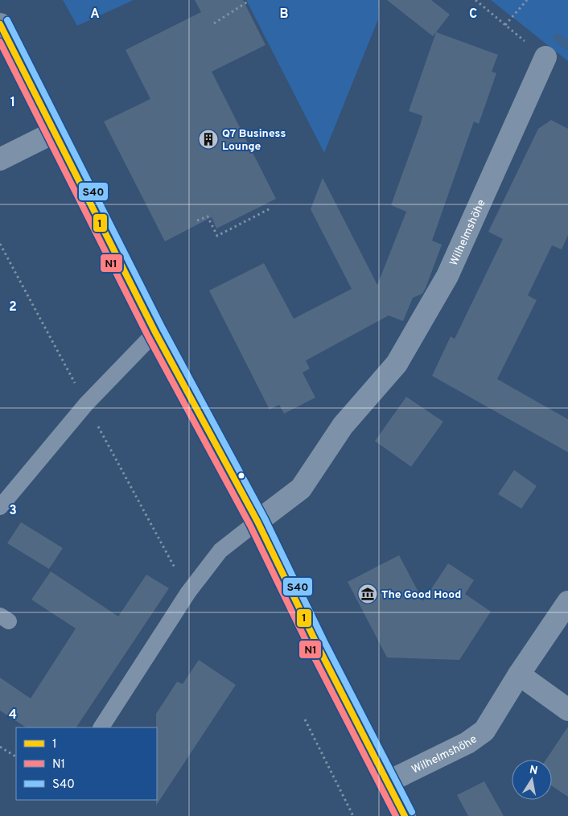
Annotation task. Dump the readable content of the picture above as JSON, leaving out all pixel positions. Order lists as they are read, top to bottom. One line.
{"streets":{"street":["Wilhelmshöhe"]},"places":{"building":["Q7 Business Lounge"],"museum":["The Good Hood"]},"lines":["transit line S40","transit line 1","transit line N1"],"legend":["1","N1","S40"],"north":"top","grid":{"columns":["A","B","C"],"rows":["1","2","3","4"]}}
